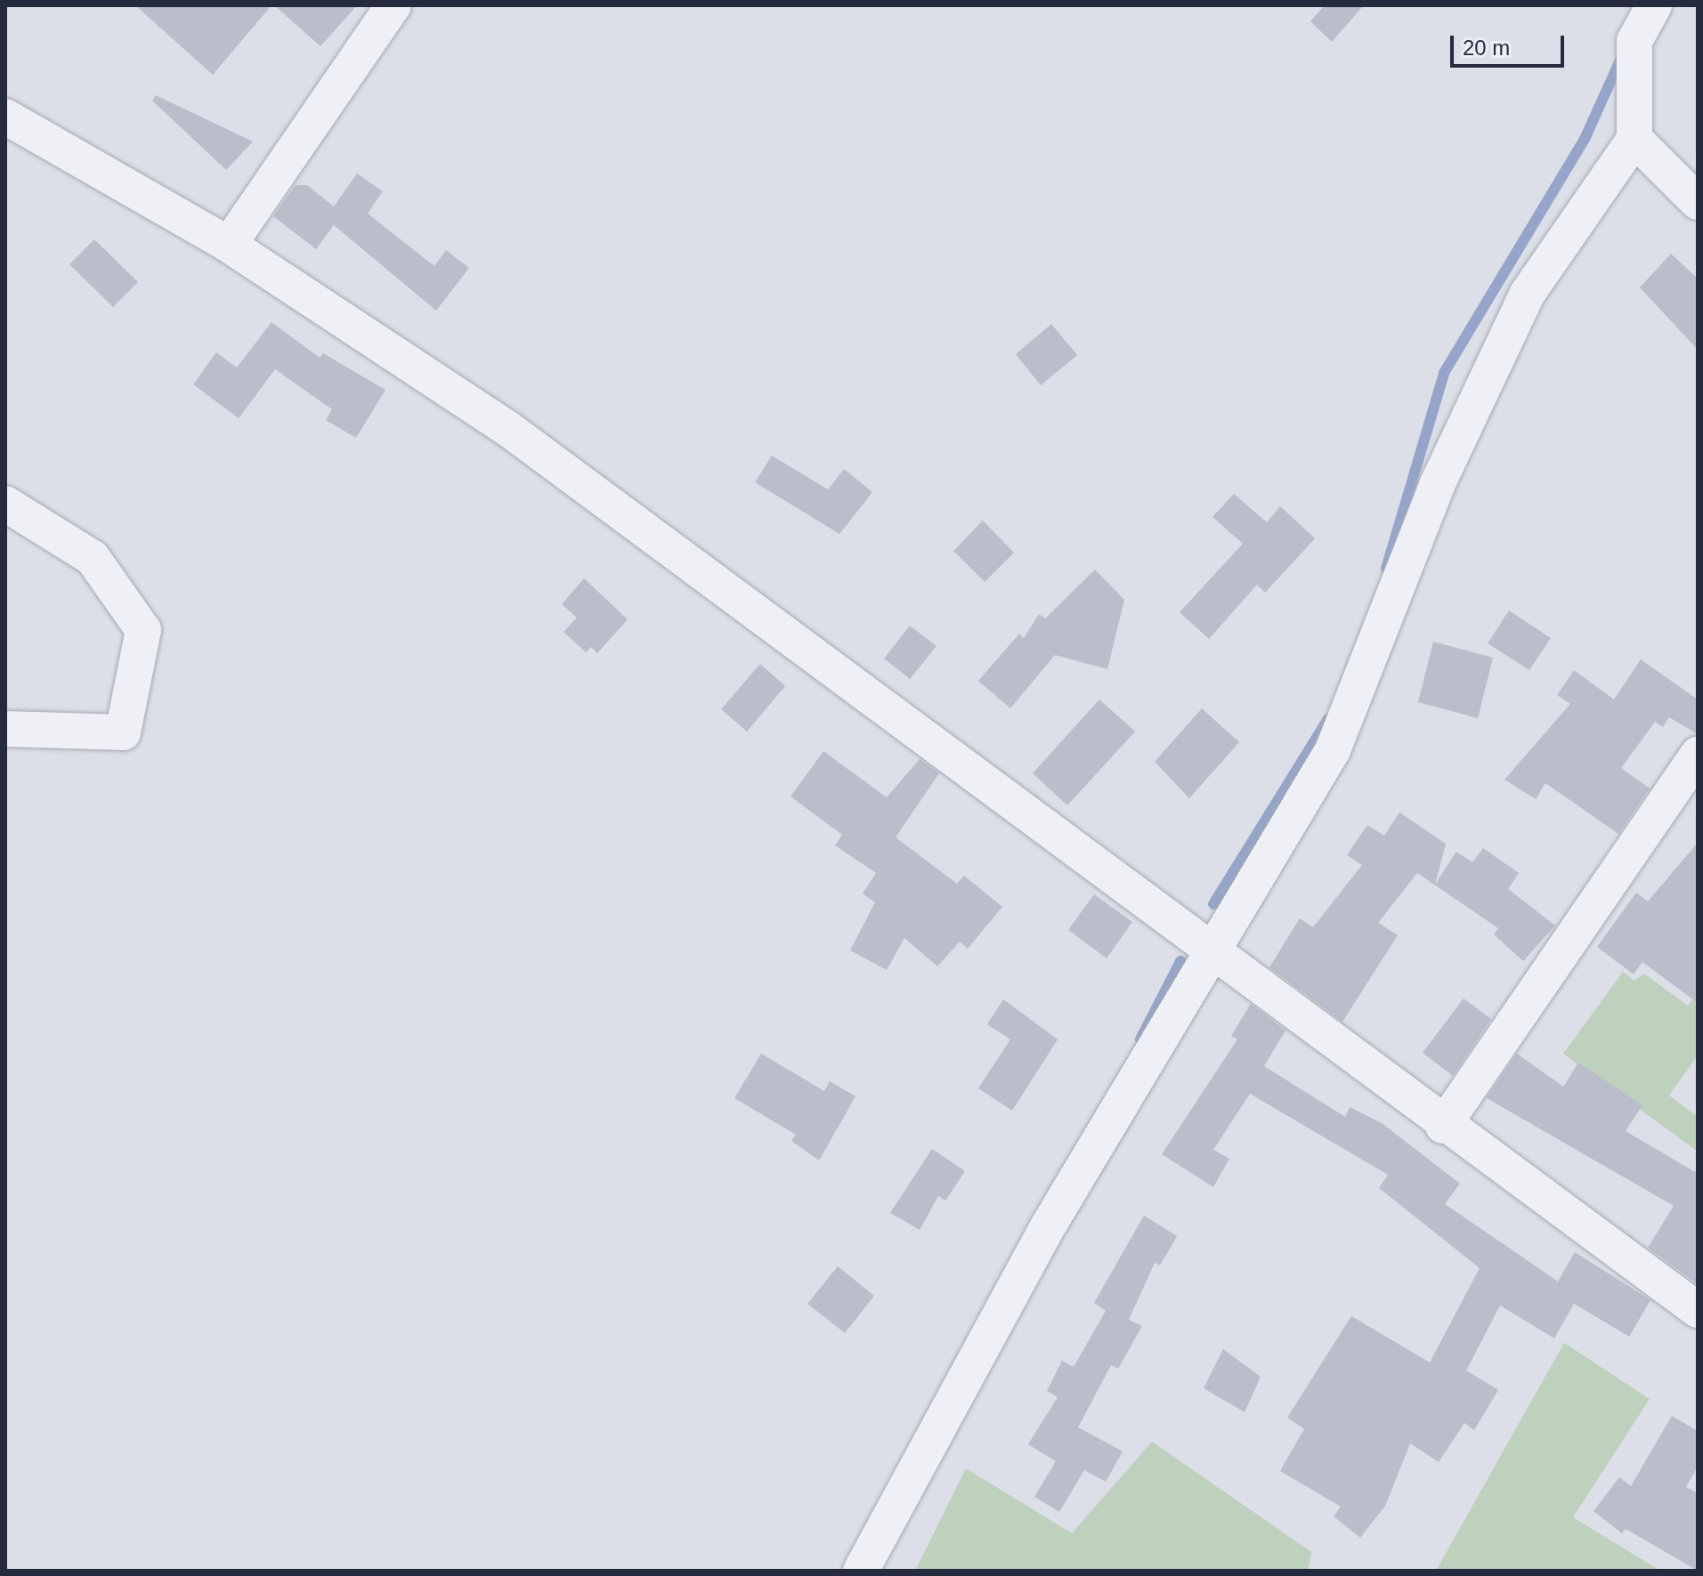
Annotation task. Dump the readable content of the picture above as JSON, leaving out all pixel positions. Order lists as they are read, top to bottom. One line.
{"scale_bar":"20 m"}
